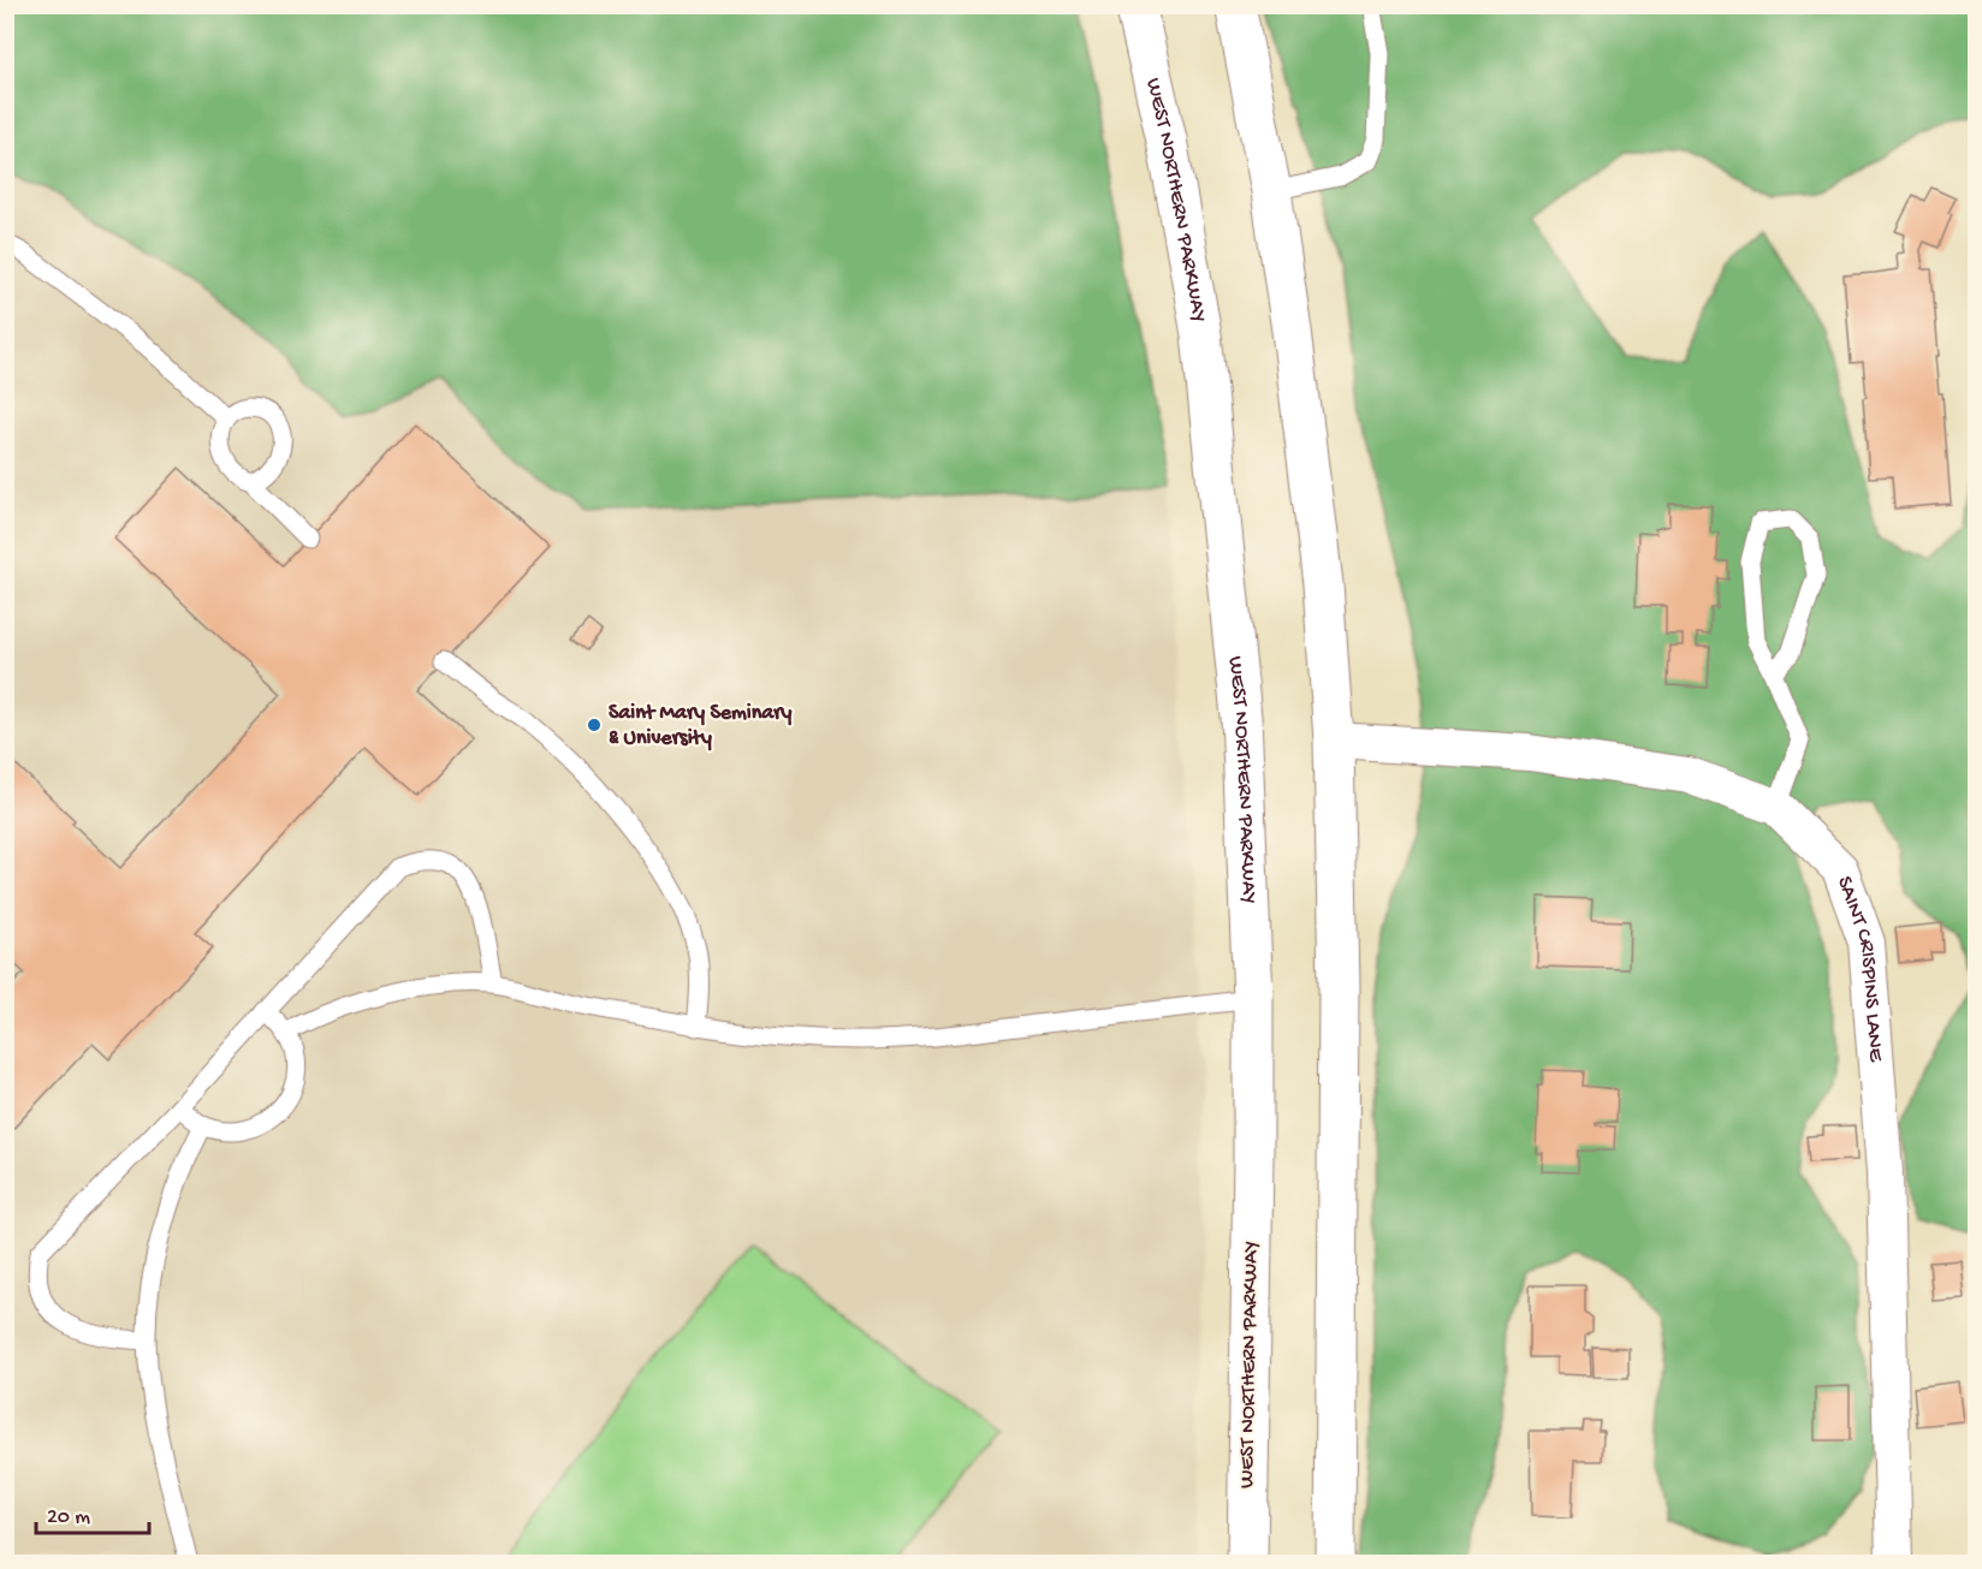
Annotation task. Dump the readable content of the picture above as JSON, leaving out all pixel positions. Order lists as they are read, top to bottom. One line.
{"streets":{"main road":["WEST NORTHERN PARKWAY"],"street":["SAINT CRISPINS LANE"]},"places":["Saint Mary Seminary & University"],"scale_bar":"20 m"}
